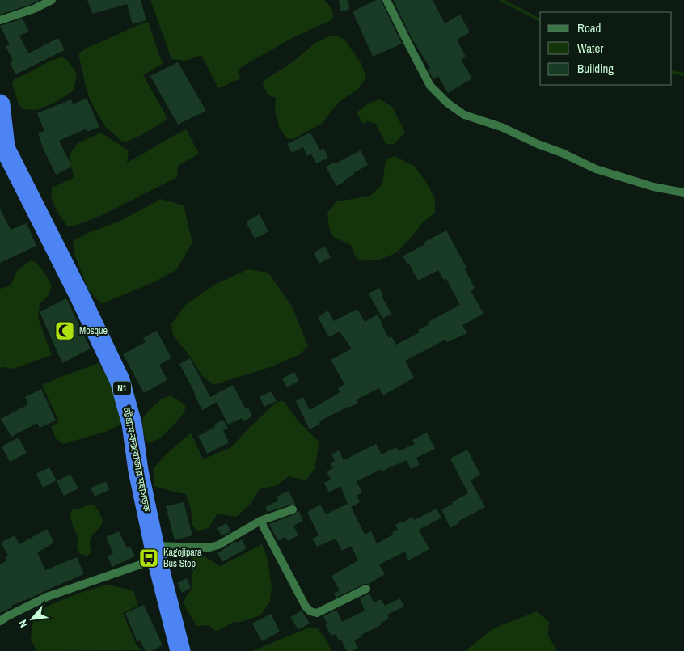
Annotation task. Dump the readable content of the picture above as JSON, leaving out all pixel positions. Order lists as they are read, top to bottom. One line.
{"streets":{"highway":["N1","চট্টগ্রাম-কক্সবাজার মহাসড়ক"]},"places":{"mosque":["Mosque"],"bus stop":["Kagojipara Bus Stop"]},"legend":["Road","Water","Building"],"north":"bottom left"}
